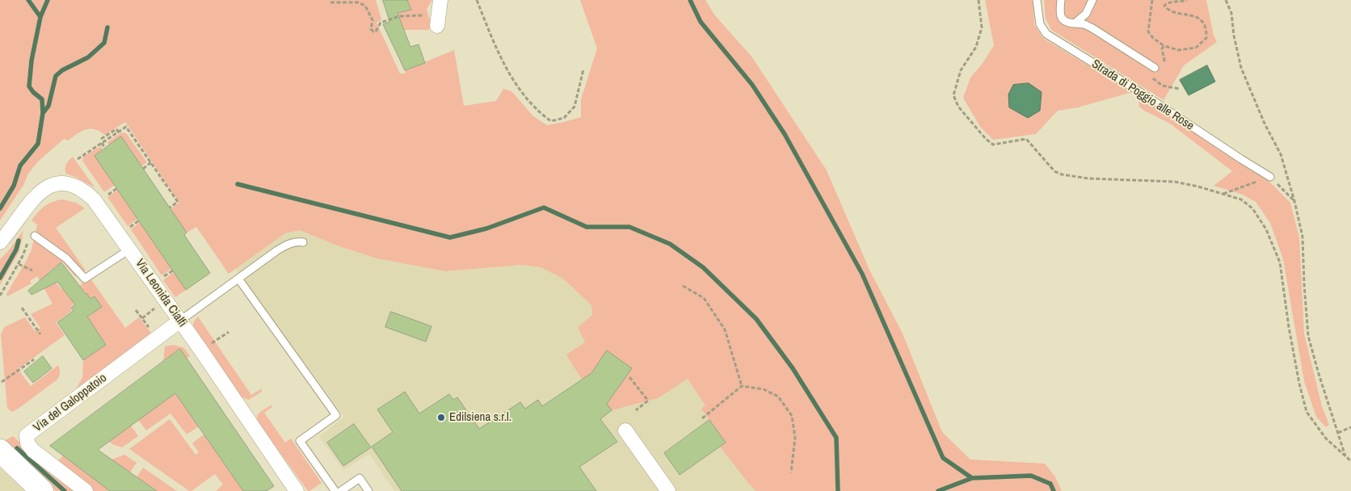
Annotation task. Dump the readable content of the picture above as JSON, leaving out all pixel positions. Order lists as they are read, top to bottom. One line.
{"streets":{"street":["Via Leonida Cialfi","Via del Galoppatoio"],"lane":["Strada di Poggio alle Rose"]},"crossings":[["Via Leonida Cialfi","Via del Galoppatoio"]],"places":["Edilsiena s.r.l."]}
